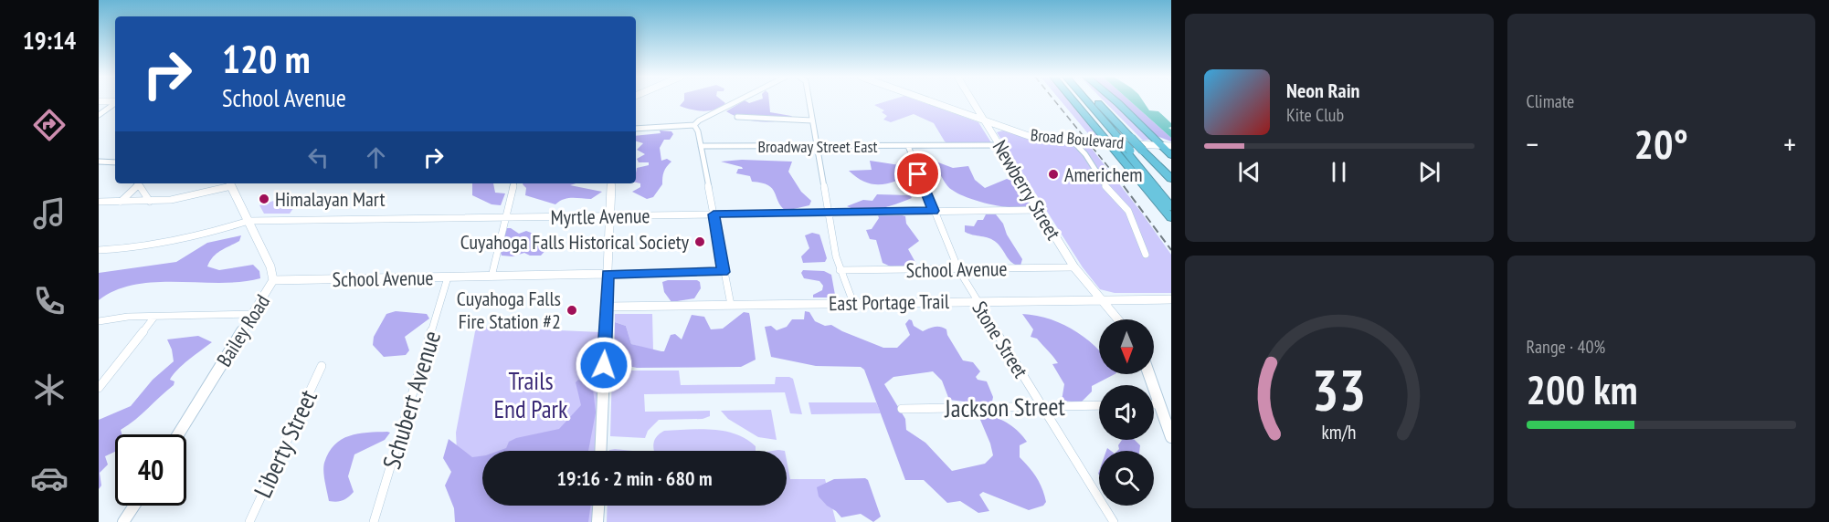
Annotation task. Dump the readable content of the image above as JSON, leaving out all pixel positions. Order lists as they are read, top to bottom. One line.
{"streets":{"street":["Broad Boulevard","Broadway Street East","Newberry Street","Myrtle Avenue","School Avenue","East Portage Trail","Bailey Road","Stone Street","Schubert Avenue","Jackson Street","Liberty Street"]},"crossings":[["Broad Boulevard","Newberry Street"],["Broadway Street East","Newberry Street"],["Broadway Street East","Stone Street"],["Newberry Street","Myrtle Avenue"],["Newberry Street","School Avenue"],["Newberry Street","East Portage Trail"],["Myrtle Avenue","Bailey Road"],["Myrtle Avenue","Stone Street"],["School Avenue","Bailey Road"],["School Avenue","Stone Street"],["School Avenue","Schubert Avenue"],["East Portage Trail","Stone Street"],["Stone Street","Jackson Street"]],"parks":["Trails End Park"],"places":["Americhem","Himalayan Mart","Cuyahoga Falls Historical Society","Cuyahoga Falls Fire Station #2"],"north":"bottom","page":{"tabs":"19:14","tile":["Climate",["Range · 40%","200 km"]],"turn":["120 m","School Avenue"],"song":["Neon Rain","Kite Club"],"heat":["−","20°","+"],"limit":"40","trip":"19:16 · 2 min · 680 m","gauge":["33","km/h"]}}
